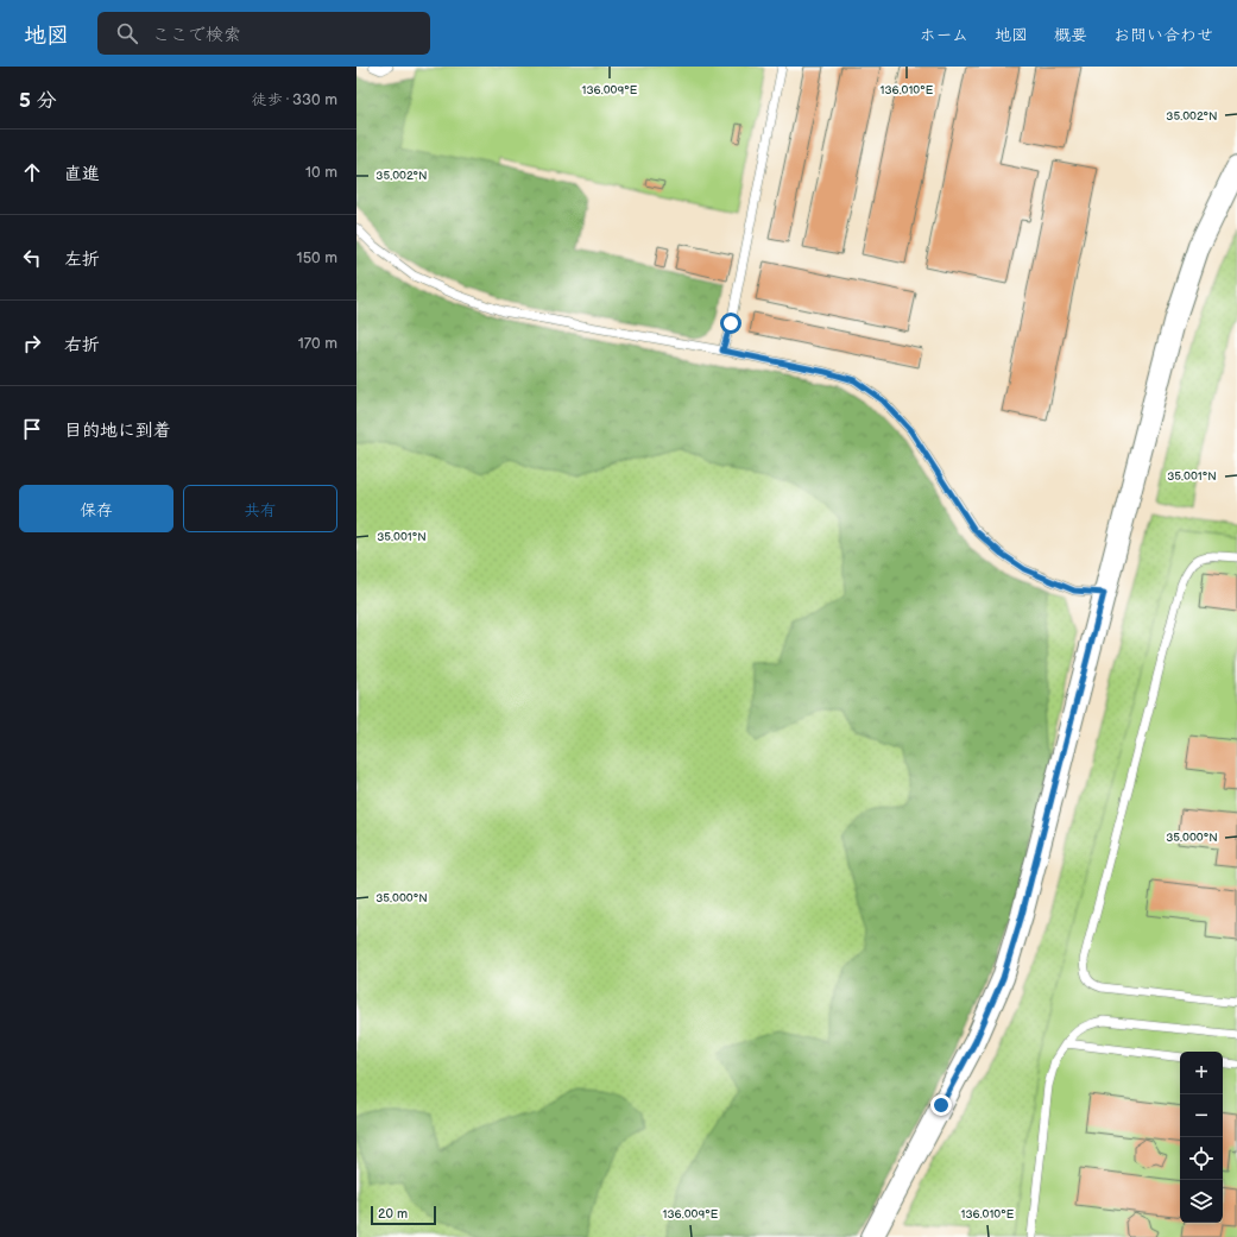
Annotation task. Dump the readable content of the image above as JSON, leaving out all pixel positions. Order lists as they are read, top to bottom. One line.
{"scale_bar":"20 m","page":{"header":"地図","search":"ここで検索","nav":["ホーム","地図","概要","お問い合わせ"],"heading":["5 分","徒歩 · 330 m"],"list":[["直進","10 m"],["左折","150 m"],["右折","170 m"],"目的地に到着"],"buttons":["保存","共有"],"map_buttons":["+","−"],"scale":"20 m"},"coordinates":["136.009°E","136.010°E","35.002°N","35.001°N","35.000°N"]}
